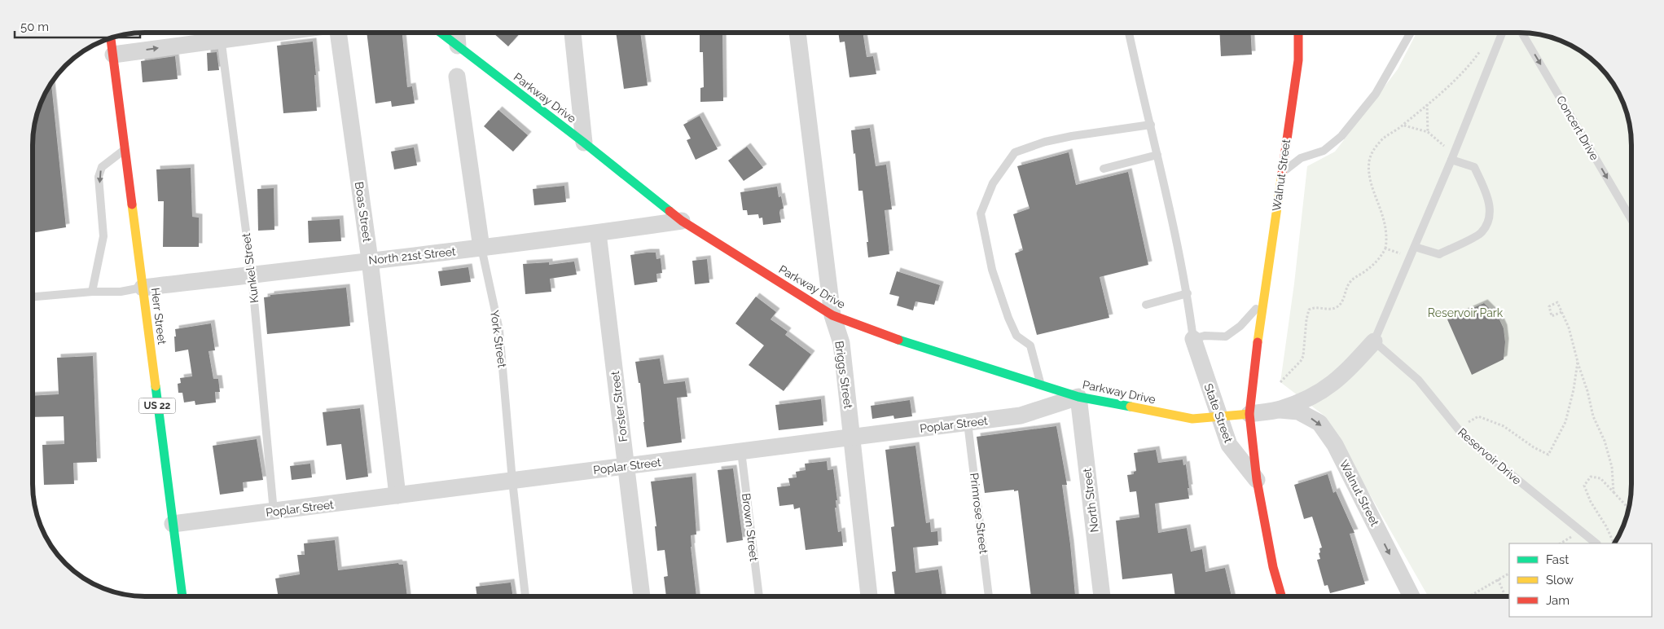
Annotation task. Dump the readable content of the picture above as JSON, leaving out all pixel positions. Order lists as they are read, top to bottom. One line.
{"streets":{"main road":["Parkway Drive","Walnut Street","Herr Street","US 22","State Street"],"street":["Boas Street","North 21st Street","York Street","Briggs Street","Forster Street","Poplar Street","North Street"],"lane":["Concert Drive","Kunkel Street","Reservoir Drive","Primrose Street","Brown Street"]},"crossings":[["Parkway Drive","North 21st Street"],["Parkway Drive","Briggs Street"],["Parkway Drive","State Street"],["Parkway Drive","Poplar Street"],["Parkway Drive","North Street"],["Walnut Street","State Street"],["Boas Street","North 21st Street"],["Boas Street","Poplar Street"],["North 21st Street","Kunkel Street"],["North 21st Street","Herr Street"],["North 21st Street","York Street"],["North 21st Street","Forster Street"],["Kunkel Street","Poplar Street"],["Herr Street","Poplar Street"],["York Street","Poplar Street"],["Briggs Street","Poplar Street"],["Forster Street","Poplar Street"],["Poplar Street","North Street"],["Poplar Street","Primrose Street"],["Poplar Street","Brown Street"]],"one_way":["Concert Drive","Walnut Street"],"parks":["Reservoir Park"],"legend":["Fast","Slow","Jam"],"scale_bar":"50 m"}
